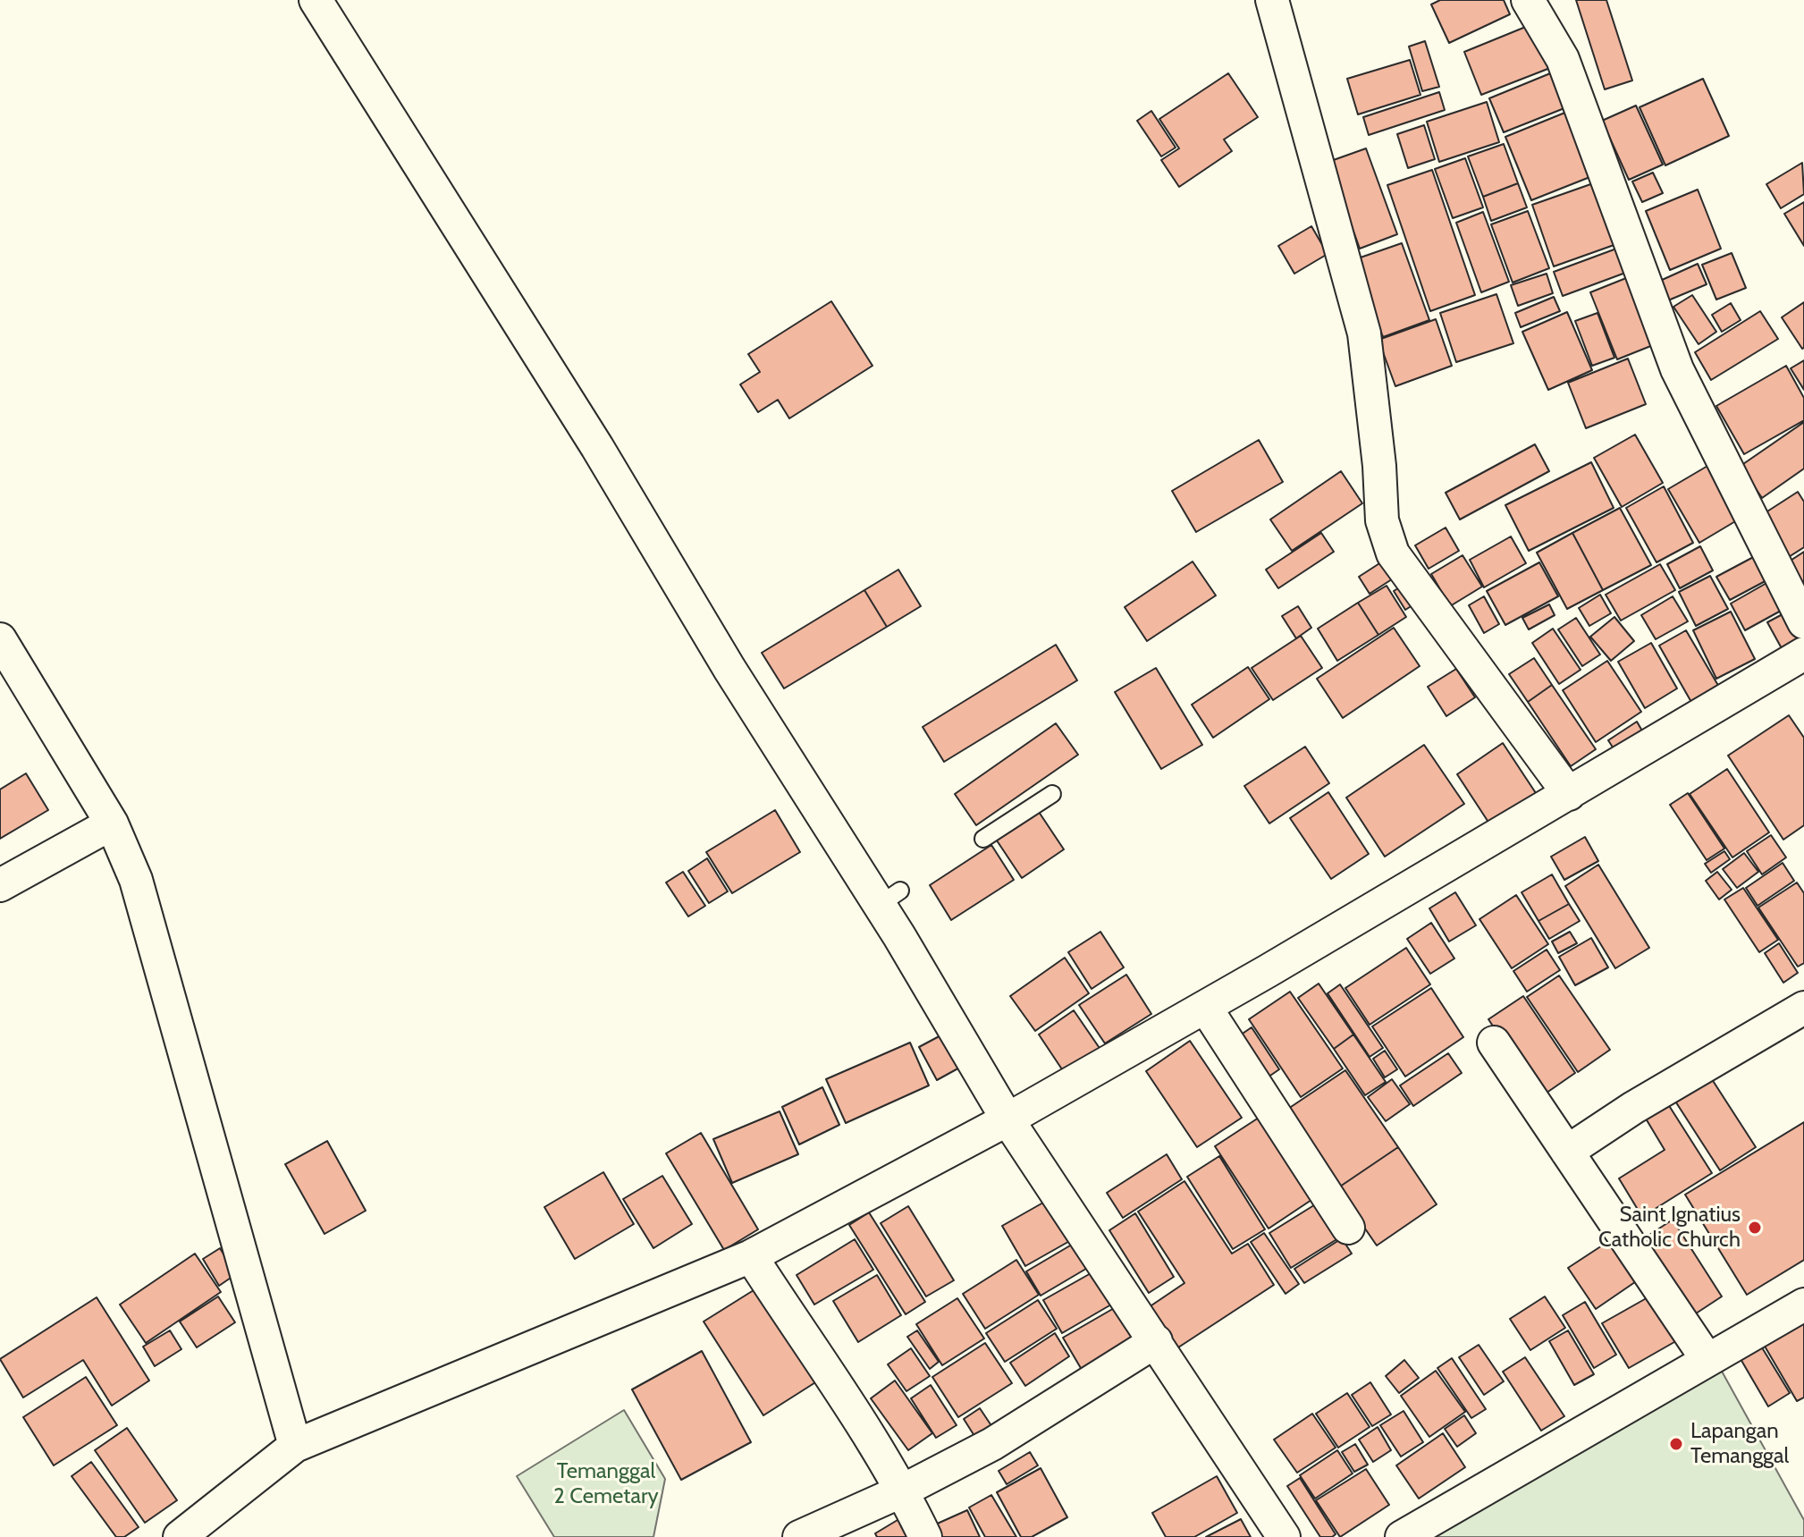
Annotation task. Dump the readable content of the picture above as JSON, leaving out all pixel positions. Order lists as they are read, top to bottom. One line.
{"parks":["Temanggal 2 Cemetary"],"places":["Saint Ignatius Catholic Church","Lapangan Temanggal"]}
